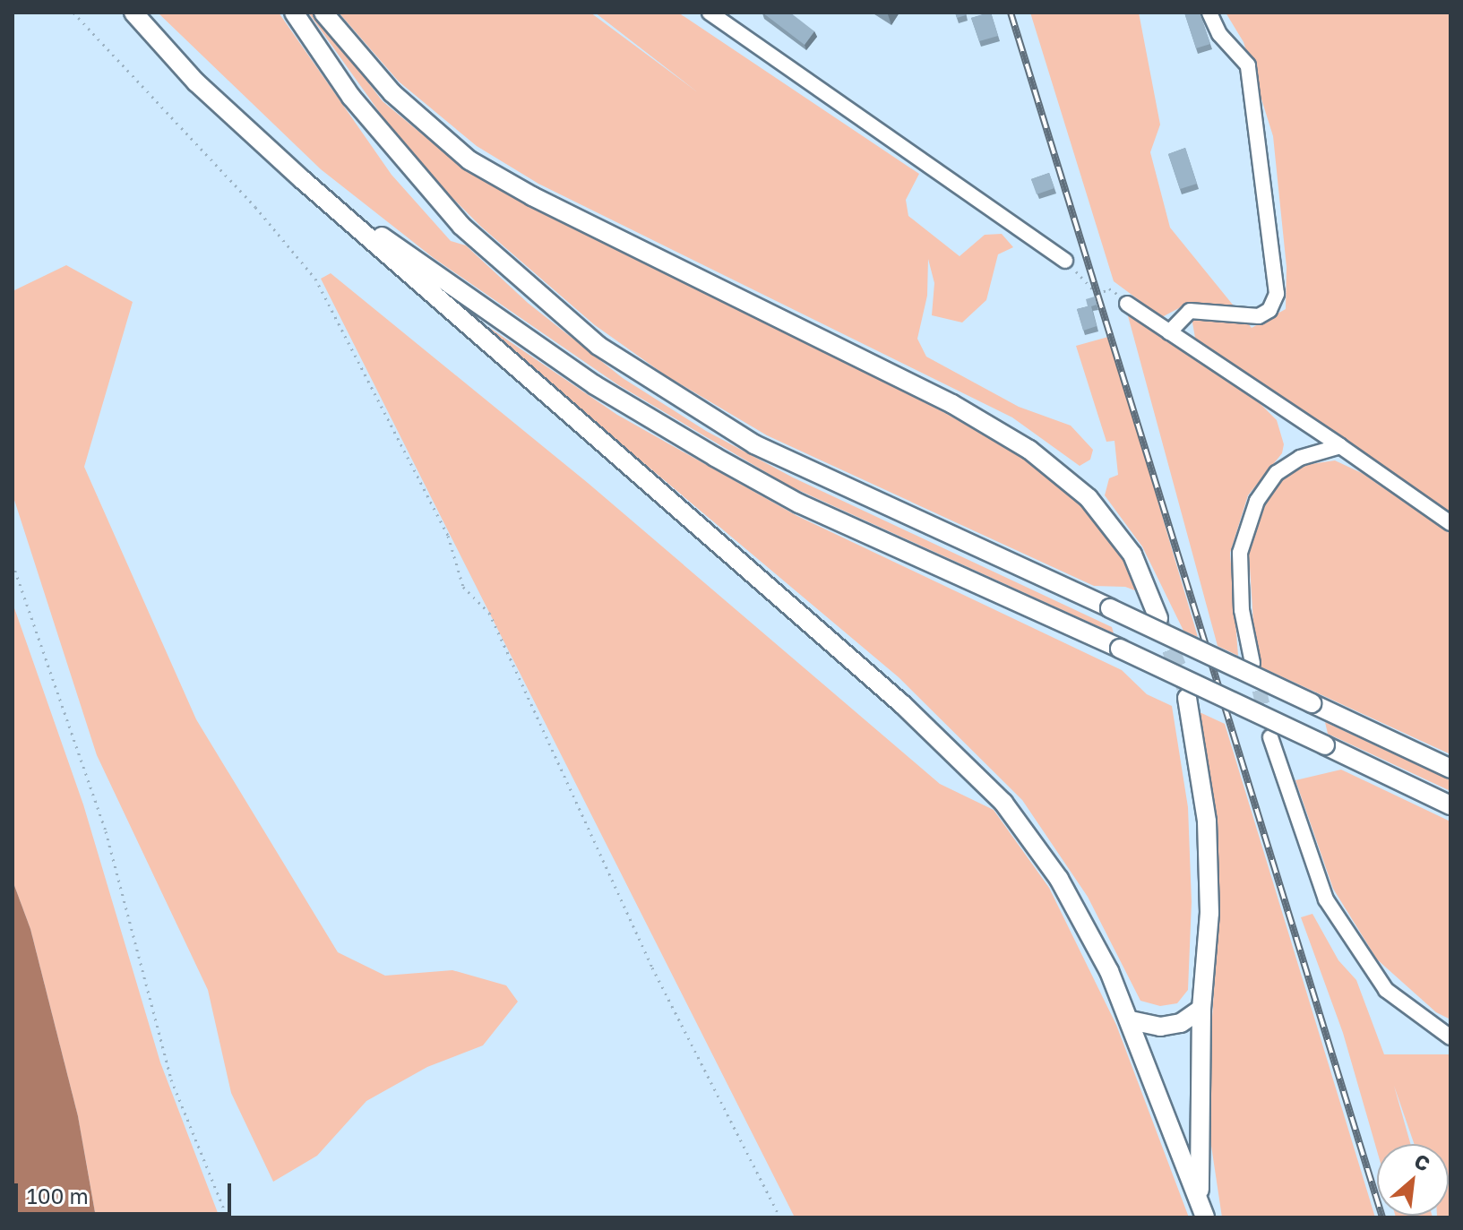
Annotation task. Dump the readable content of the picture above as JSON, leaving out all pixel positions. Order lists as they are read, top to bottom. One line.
{"scale_bar":"100 m","north":"top right"}
